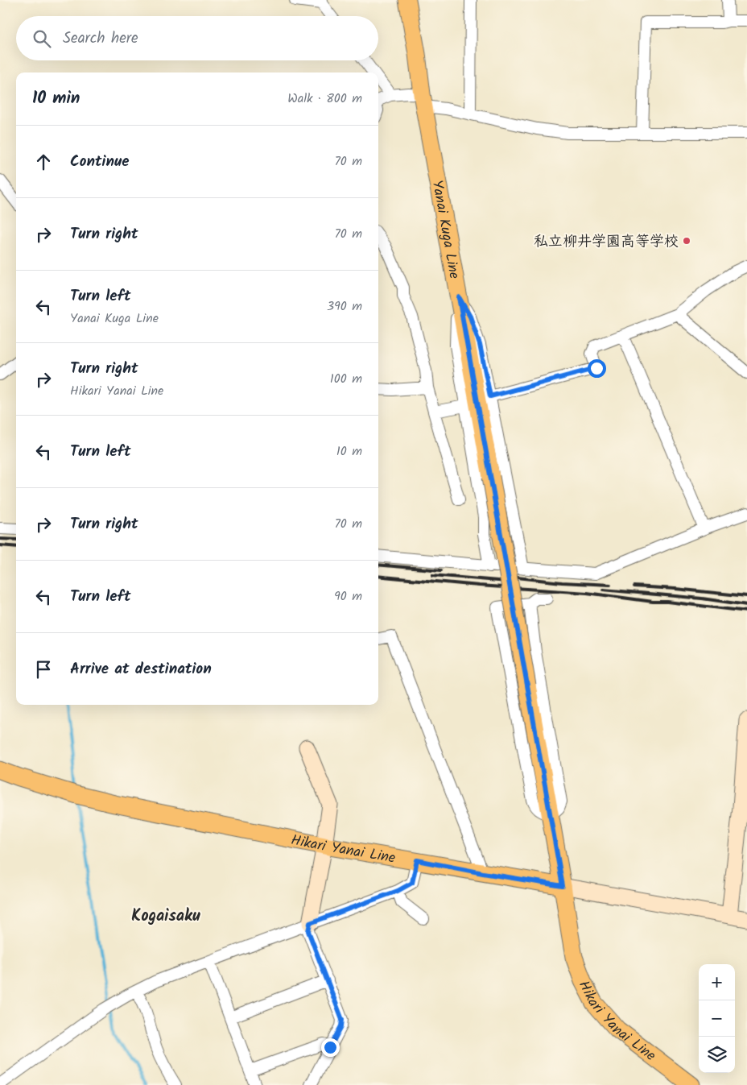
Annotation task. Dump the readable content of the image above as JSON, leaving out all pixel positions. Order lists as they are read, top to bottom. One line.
{"streets":{"main road":["Yanai Kuga Line","Hikari Yanai Line"]},"crossings":[["Yanai Kuga Line","Hikari Yanai Line"]],"districts":["Kogaisaku"],"places":["私立柳井学園高等学校"],"page":{"search":"Search here","heading":["10 min","Walk · 800 m"],"list":[["Continue","70 m"],["Turn right","70 m"],["Turn left","Yanai Kuga Line","390 m"],["Turn right","Hikari Yanai Line","100 m"],["Turn left","10 m"],["Turn right","70 m"],["Turn left","90 m"],"Arrive at destination"],"map_buttons":["+","−"]}}
